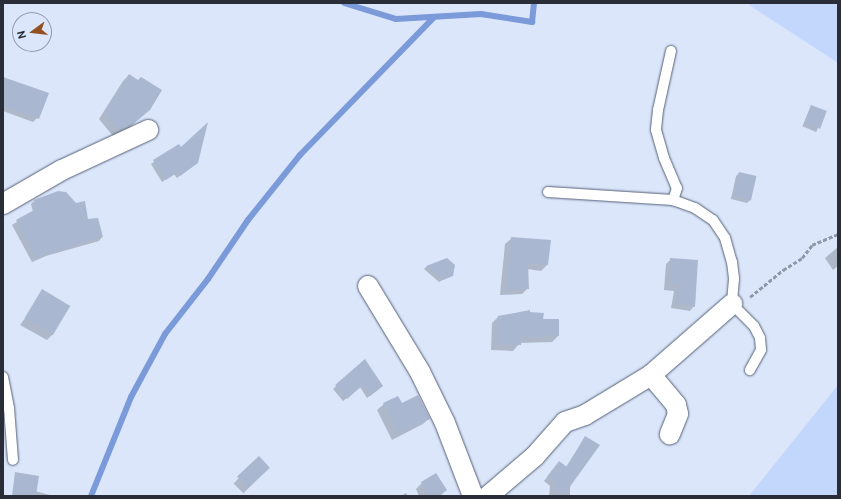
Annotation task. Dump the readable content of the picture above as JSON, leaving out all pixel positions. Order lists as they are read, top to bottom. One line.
{"north":"left"}
